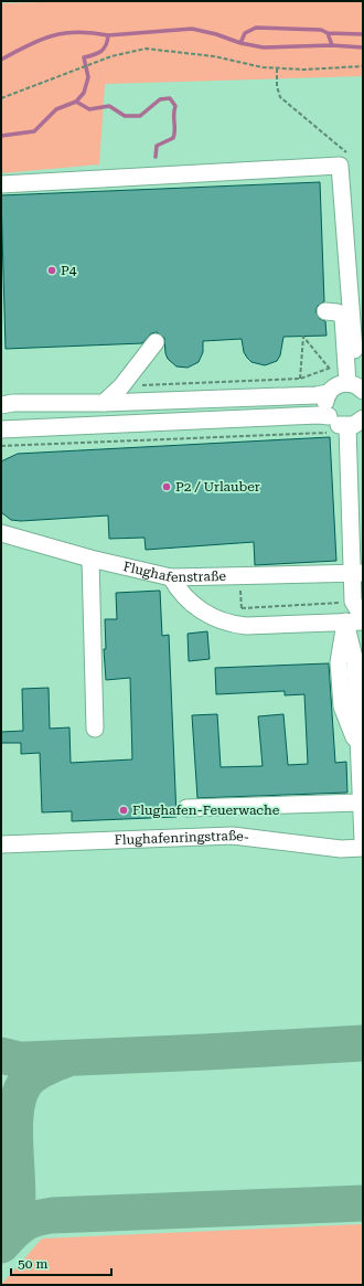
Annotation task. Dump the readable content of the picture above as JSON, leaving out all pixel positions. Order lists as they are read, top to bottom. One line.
{"streets":{"street":["Flughafenstraße","Flughafenringstraße-"]},"places":["P4","P2 / Urlauber","Flughafen-Feuerwache"],"scale_bar":"50 m"}
